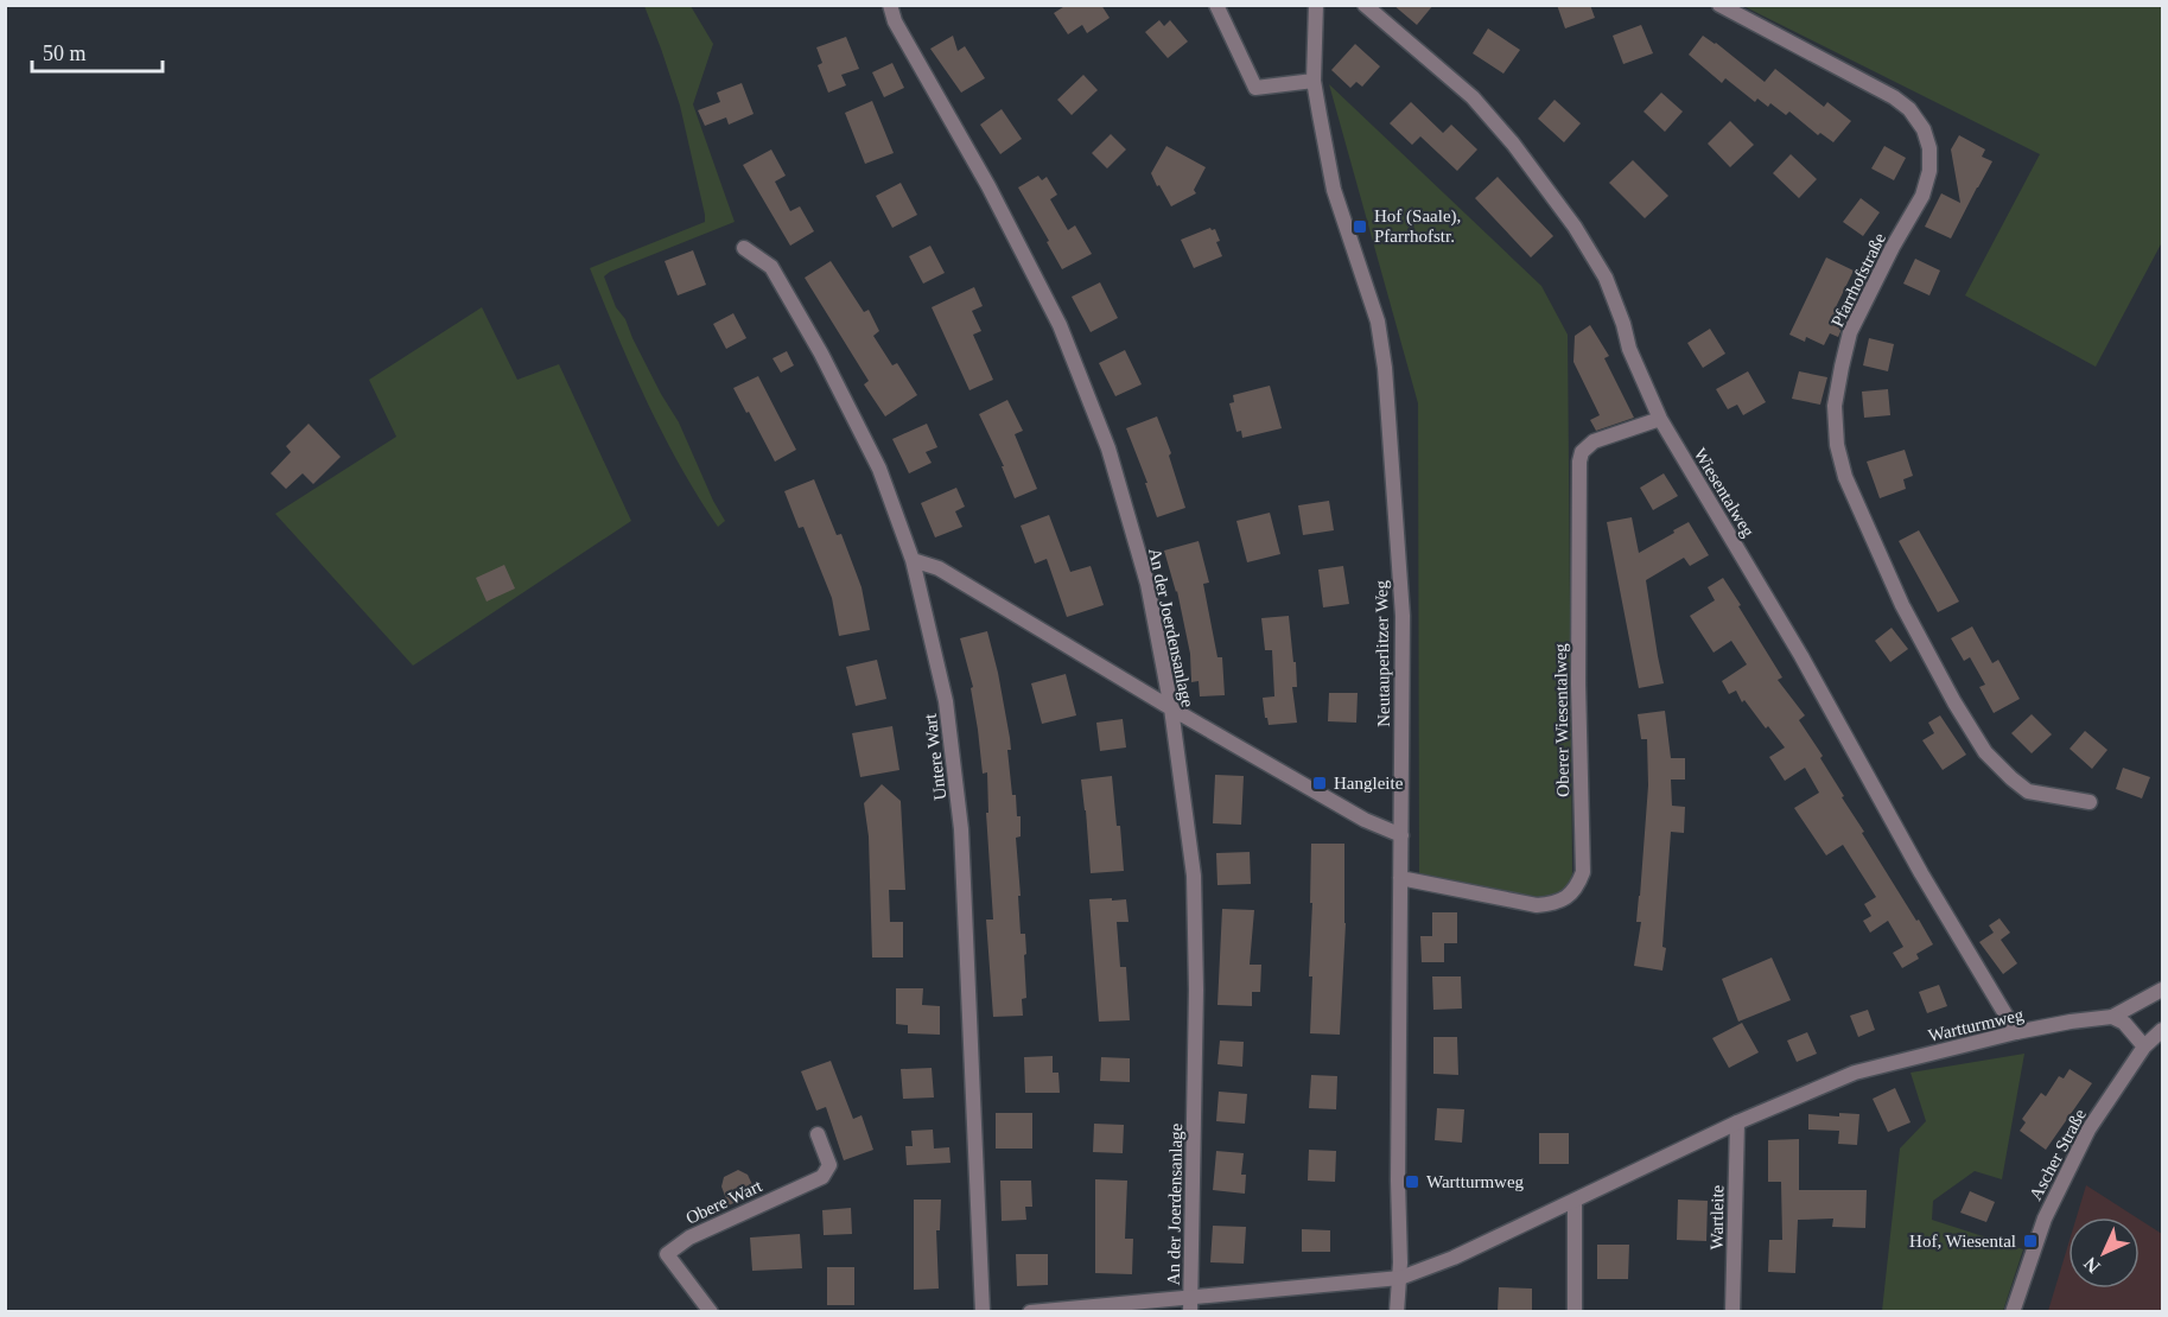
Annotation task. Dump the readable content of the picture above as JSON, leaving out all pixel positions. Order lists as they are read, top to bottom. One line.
{"streets":{"street":["Pfarrhofstraße","Wiesentalweg","An der Joerdensanlage","Neutauperlitzer Weg","Oberer Wiesentalweg","Untere Wart","Wartturmweg","Ascher Straße","Obere Wart","Wartleite"]},"crossings":[["Wiesentalweg","Oberer Wiesentalweg"],["Wiesentalweg","Wartturmweg"],["An der Joerdensanlage","Wartturmweg"],["Neutauperlitzer Weg","Oberer Wiesentalweg"],["Neutauperlitzer Weg","Wartturmweg"],["Wartturmweg","Wartleite"]],"places":{"transit":["Hof (Saale), Pfarrhofstr.","Hangleite","Wartturmweg","Hof, Wiesental"]},"scale_bar":"50 m","north":"bottom left"}
